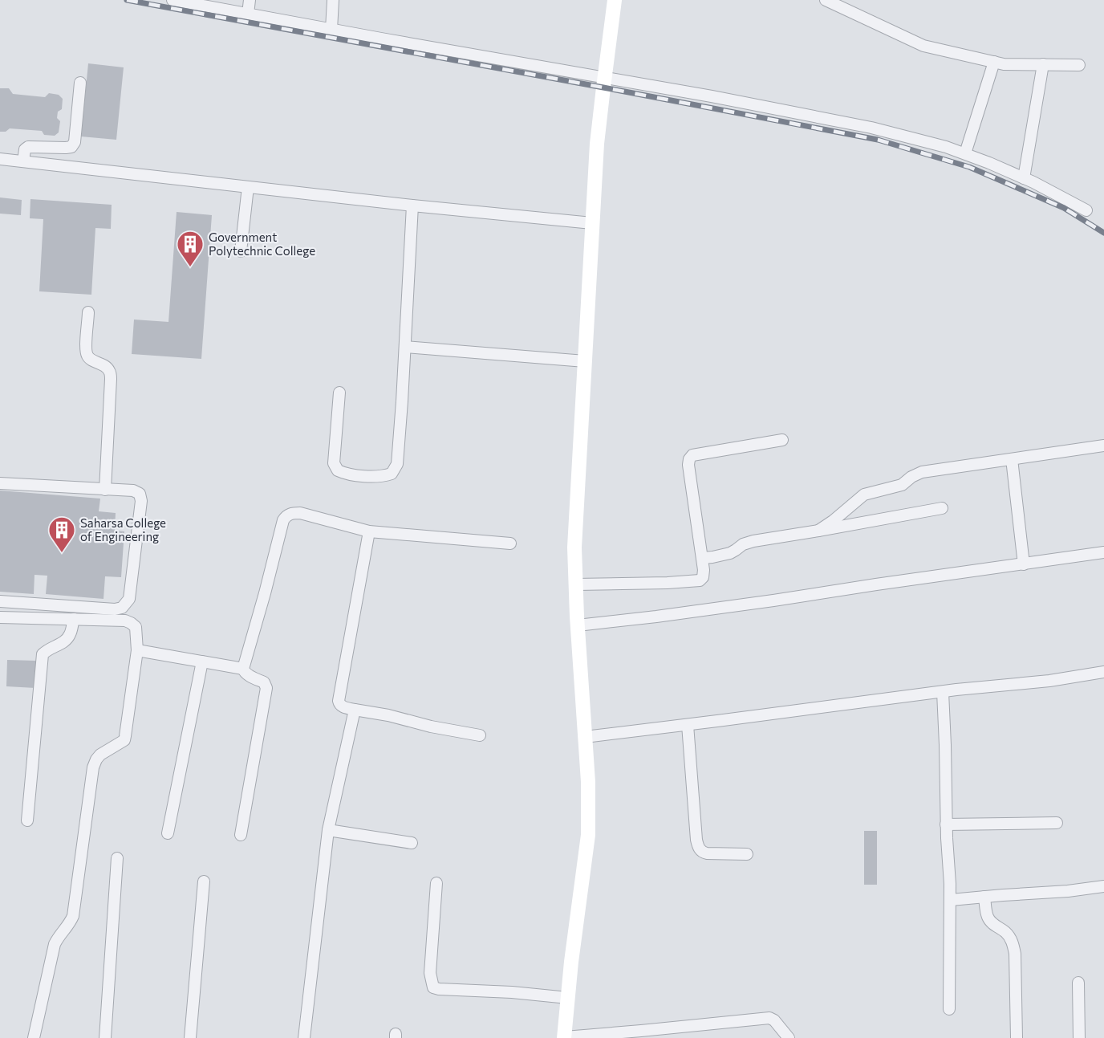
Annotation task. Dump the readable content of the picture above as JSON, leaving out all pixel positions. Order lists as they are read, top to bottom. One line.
{"places":{"building":["Government Polytechnic College","Saharsa College of Engineering"]}}
